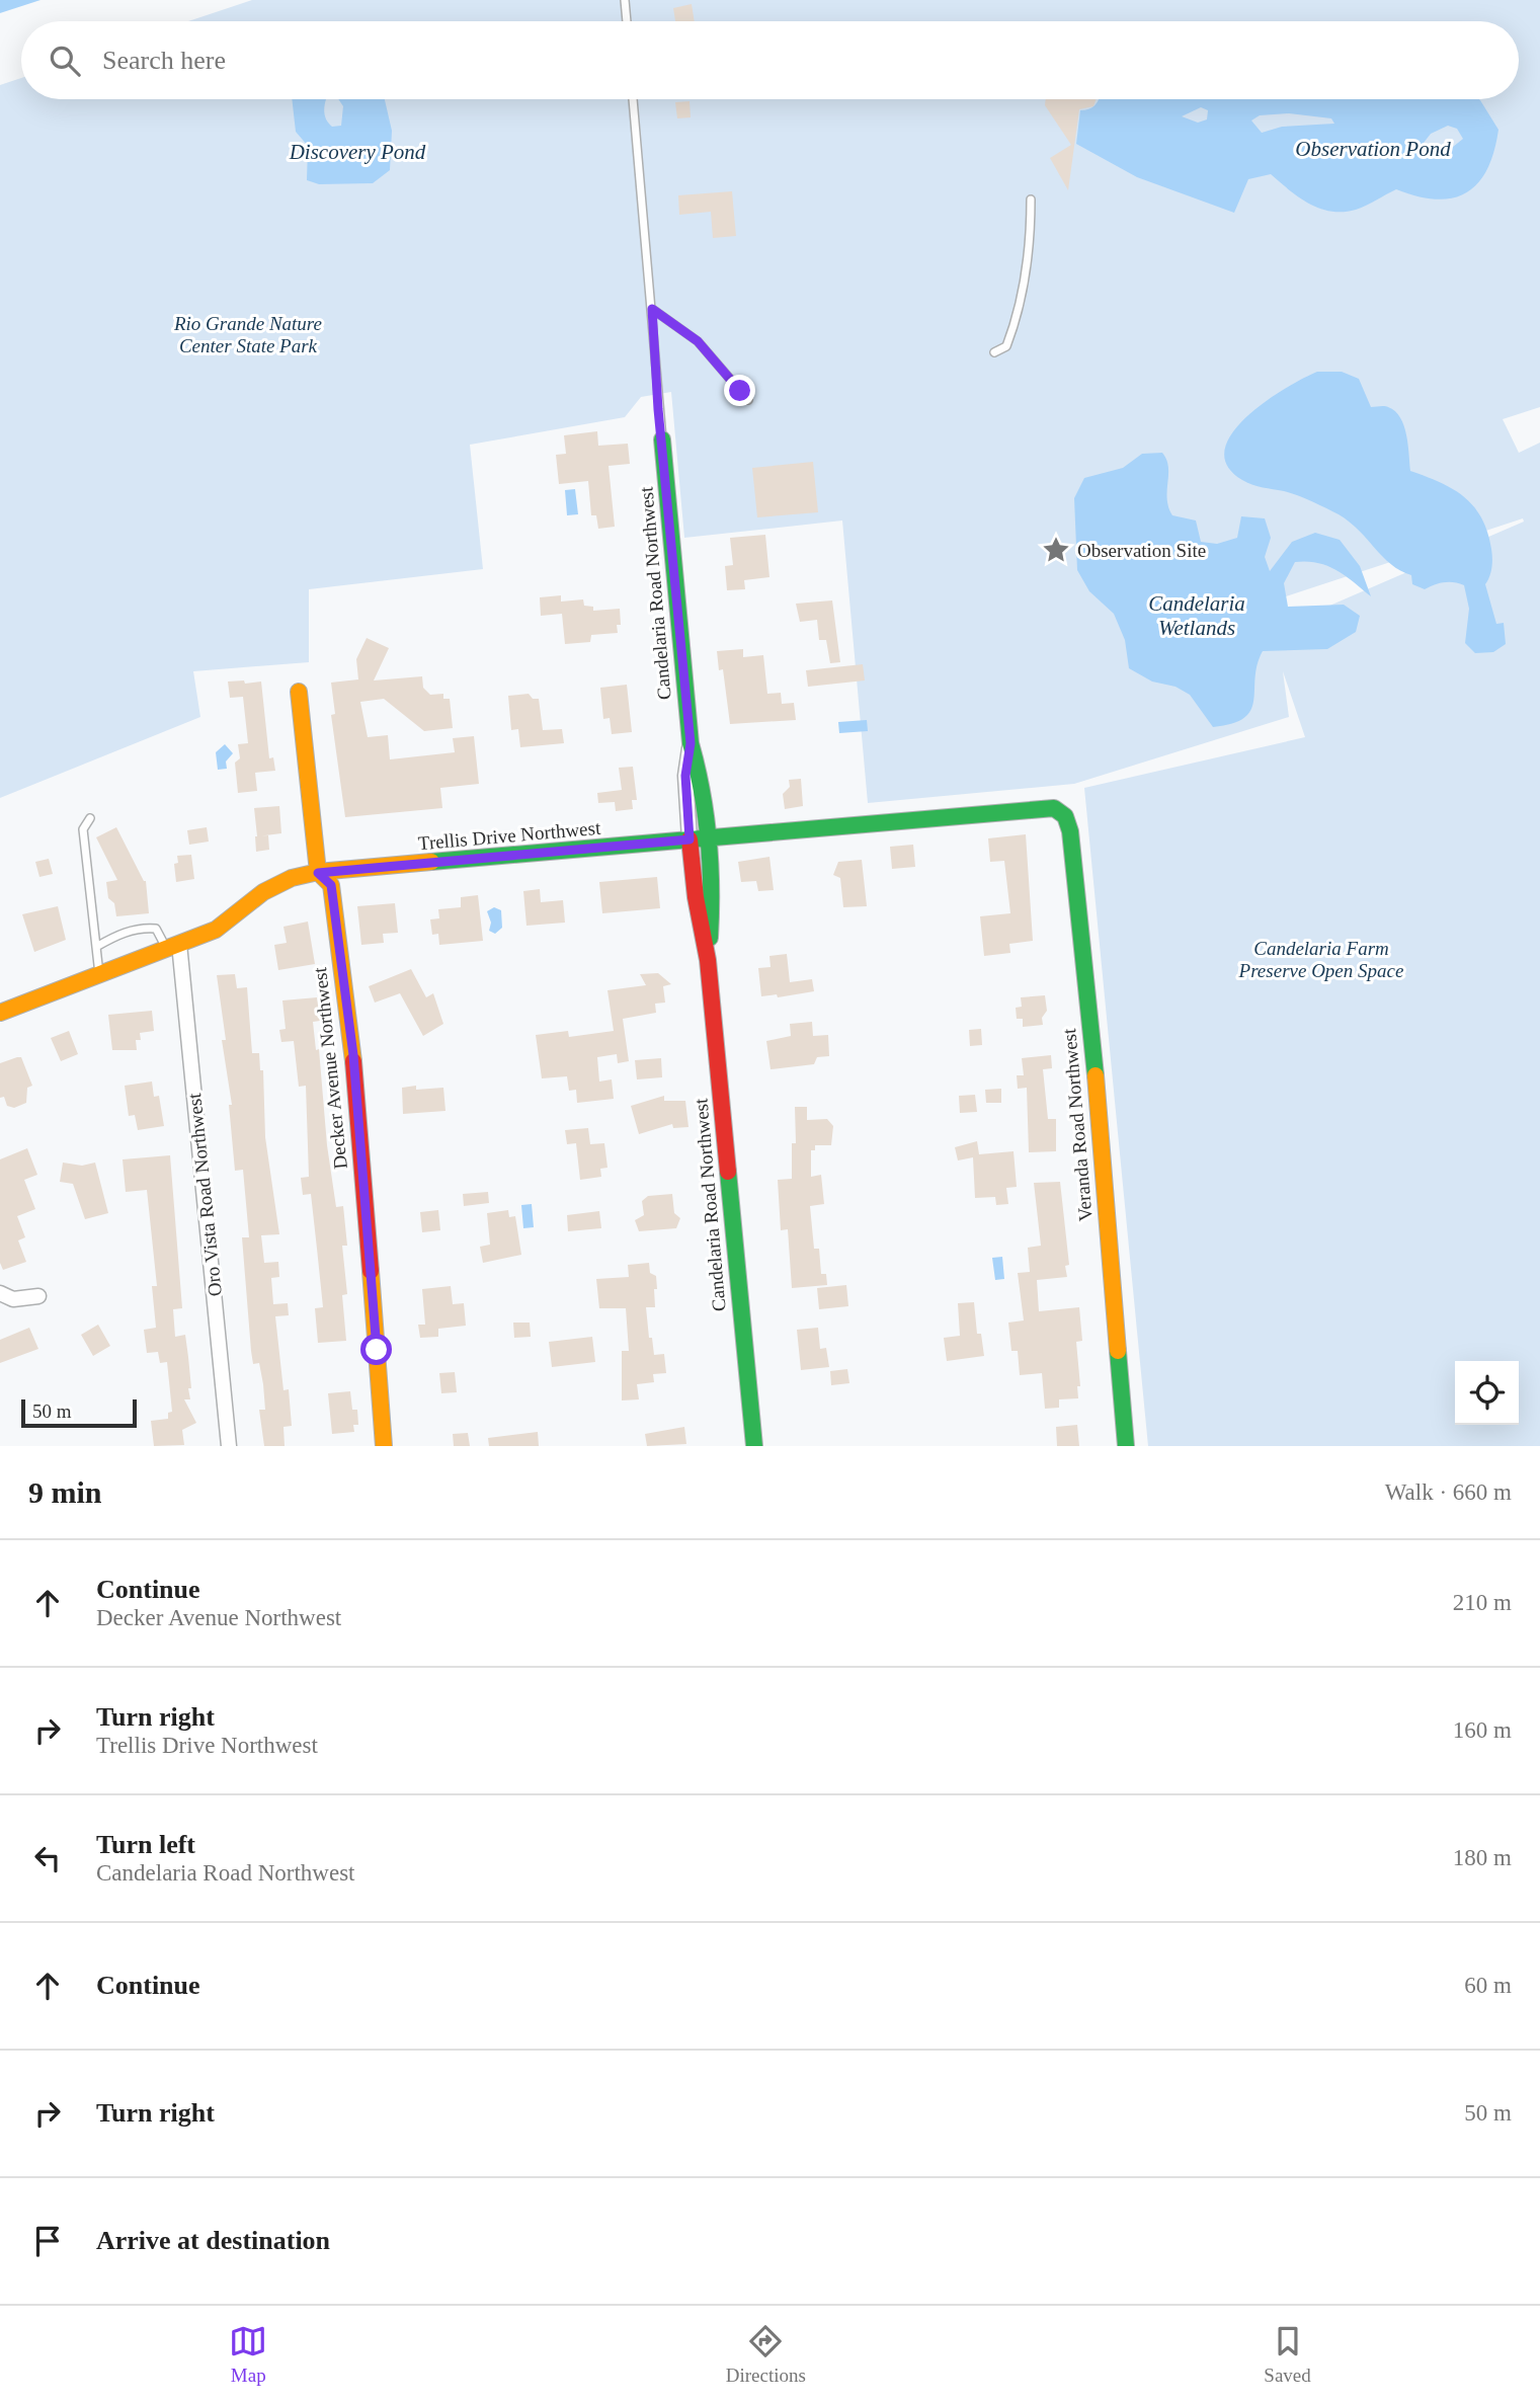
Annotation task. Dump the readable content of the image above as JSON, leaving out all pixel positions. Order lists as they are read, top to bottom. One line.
{"streets":{"street":["Candelaria Road Northwest","Trellis Drive Northwest","Decker Avenue Northwest","Veranda Road Northwest","Oro Vista Road Northwest"]},"crossings":[["Candelaria Road Northwest","Trellis Drive Northwest"],["Trellis Drive Northwest","Decker Avenue Northwest"],["Trellis Drive Northwest","Veranda Road Northwest"],["Trellis Drive Northwest","Oro Vista Road Northwest"]],"water":["Observation Pond","Discovery Pond","Candelaria Wetlands"],"parks":["Rio Grande Nature Center State Park","Candelaria Farm Preserve Open Space"],"places":{"place":["Observation Site"]},"scale_bar":"50 m","page":{"search":"Search here","scale":"50 m","heading":["9 min","Walk · 660 m"],"list":[["Continue","Decker Avenue Northwest","210 m"],["Turn right","Trellis Drive Northwest","160 m"],["Turn left","Candelaria Road Northwest","180 m"],["Continue","60 m"],["Turn right","50 m"],"Arrive at destination"],"nav":["Map","Directions","Saved"]}}
